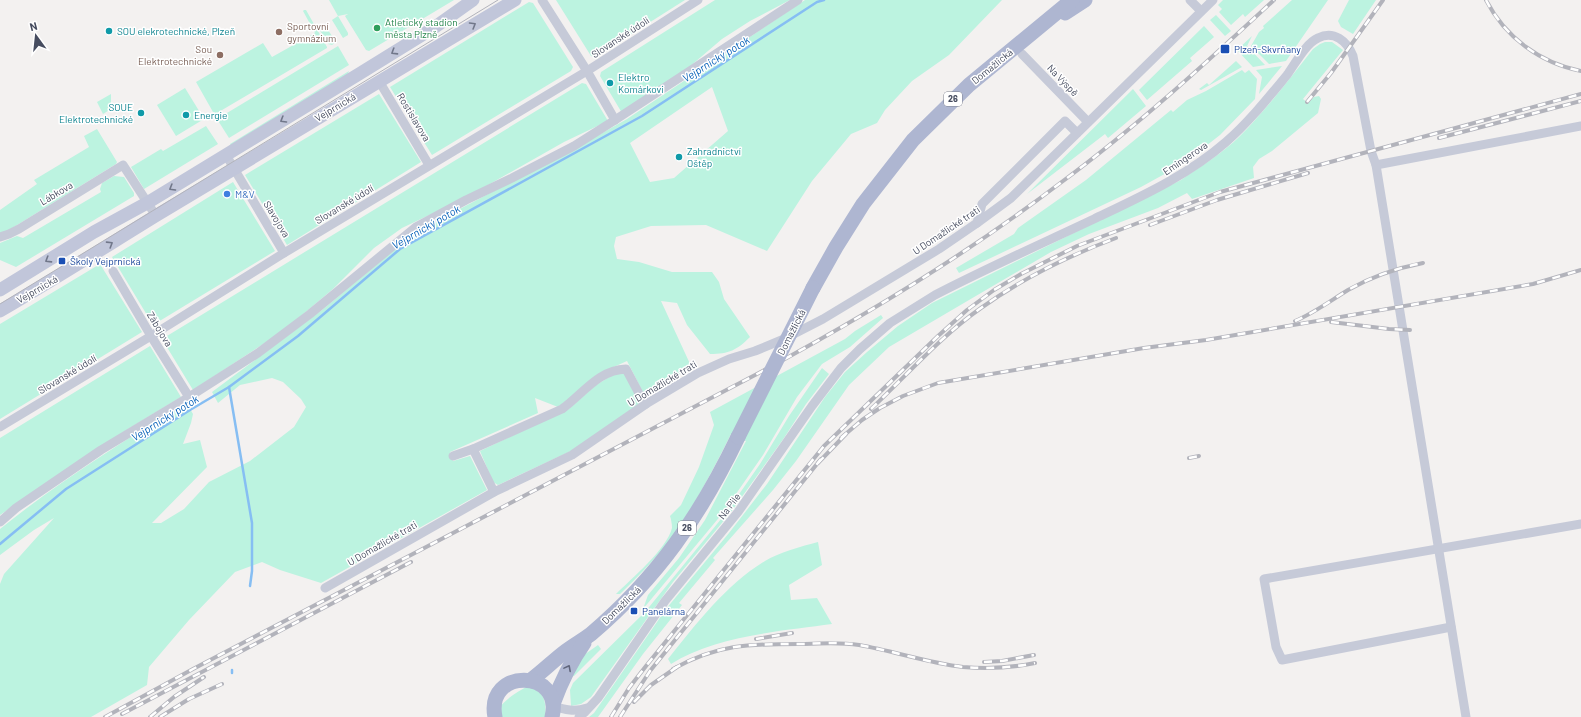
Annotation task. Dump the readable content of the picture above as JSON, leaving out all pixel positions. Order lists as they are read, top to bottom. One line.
{"streets":{"main road":["Domažlická","26","Vejprnická"],"street":["Slovanské údolí","Na Výspě","Rostislavova","Emingerova","Lábkova","Slavojova","U Domažlické trati","Zábojova","Na Pile"]},"crossings":[["Slovanské údolí","Rostislavova"],["Slovanské údolí","Slavojova"],["Slovanské údolí","Zábojova"],["Domažlická","Na Výspě"],["Vejprnická","Rostislavova"],["Vejprnická","Lábkova"],["Vejprnická","Slavojova"],["Emingerova","Na Pile"]],"water":["Vejprnický potok"],"places":{"other":["Atletický stadion města Plzně","SOU elekrotechnické, Plzeň","Sportovní gymnázium","Sou Elektrotechnické","Elektro Komárkovi","SOUE Elektrotechnické","Energie","Zahradnictví Oštěp","M&V"],"transit":["Plzeň-Skvrňany","Školy Vejprnická","Panelárna"]},"north":"top"}
